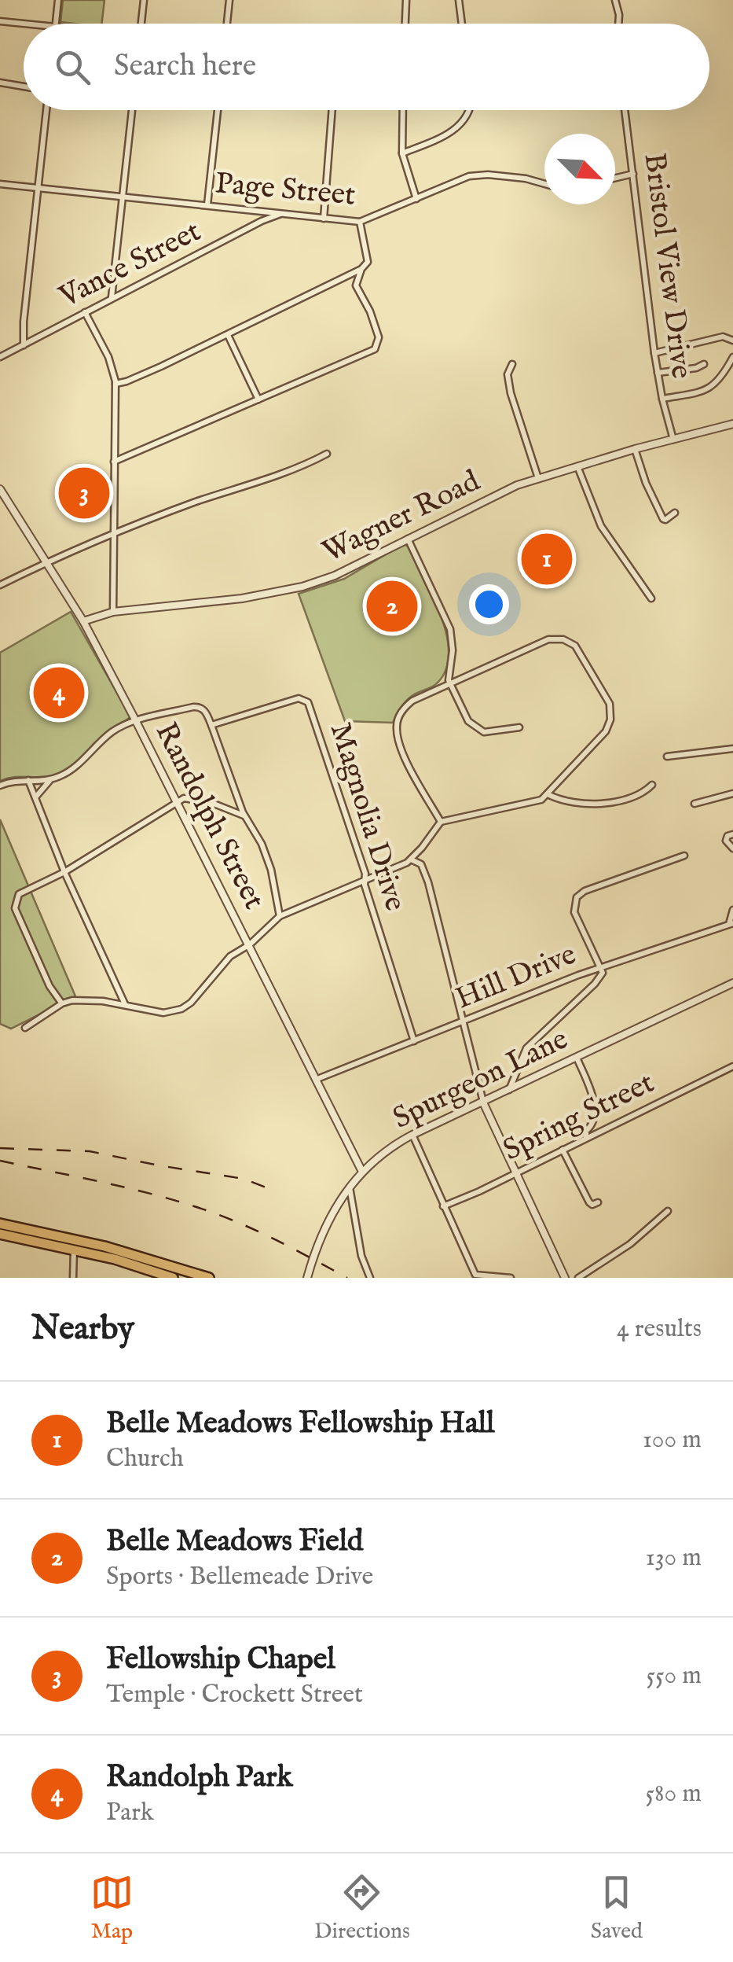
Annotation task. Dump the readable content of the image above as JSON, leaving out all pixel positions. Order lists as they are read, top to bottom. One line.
{"streets":{"street":["Page Street","Vance Street","Bristol View Drive","Wagner Road","Randolph Street","Magnolia Drive","Hill Drive","Spurgeon Lane","Spring Street"]},"crossings":[["Page Street","Vance Street"],["Bristol View Drive","Wagner Road"],["Wagner Road","Randolph Street"],["Randolph Street","Hill Drive"],["Randolph Street","Spurgeon Lane"],["Magnolia Drive","Hill Drive"]],"north":"bottom right","page":{"search":"Search here","pins":["3","1","2","4"],"heading":["Nearby","4 results"],"list":[{"mark":"1","name":"Belle Meadows Fellowship Hall","note":"Church","value":"100 m"},{"mark":"2","name":"Belle Meadows Field","note":"Sports · Bellemeade Drive","value":"130 m"},{"mark":"3","name":"Fellowship Chapel","note":"Temple · Crockett Street","value":"550 m"},{"mark":"4","name":"Randolph Park","note":"Park","value":"580 m"}],"nav":["Map","Directions","Saved"]}}
